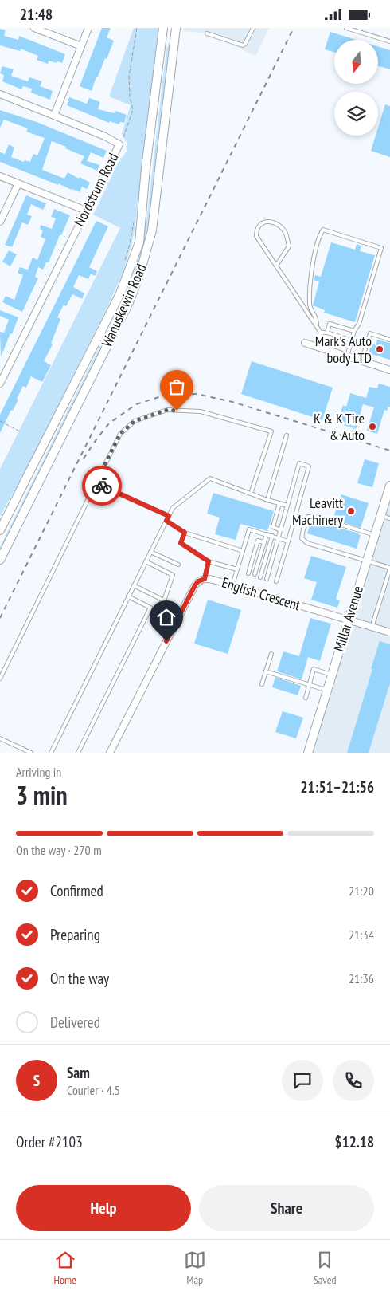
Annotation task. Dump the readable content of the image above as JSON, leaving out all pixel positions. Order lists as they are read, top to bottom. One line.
{"streets":{"main road":["Wanuskewin Road","Millar Avenue"],"street":["Nordstrum Road","English Crescent"]},"crossings":[["English Crescent","Millar Avenue"]],"places":["Mark's Auto body LTD","K & K Tire & Auto","Leavitt Machinery"],"north":"bottom","page":{"status":"21:48","heading":["3 min","Arriving in","21:51–21:56"],"panel":["Sam","Courier · 4.5","Order #2103","$12.18"],"bar":"On the way · 270 m","list":[["Confirmed","21:20"],["Preparing","21:34"],["On the way","21:36"],"Delivered"],"round":"S","buttons":["Help","Share"],"tabs":["Home","Map","Saved"]}}
